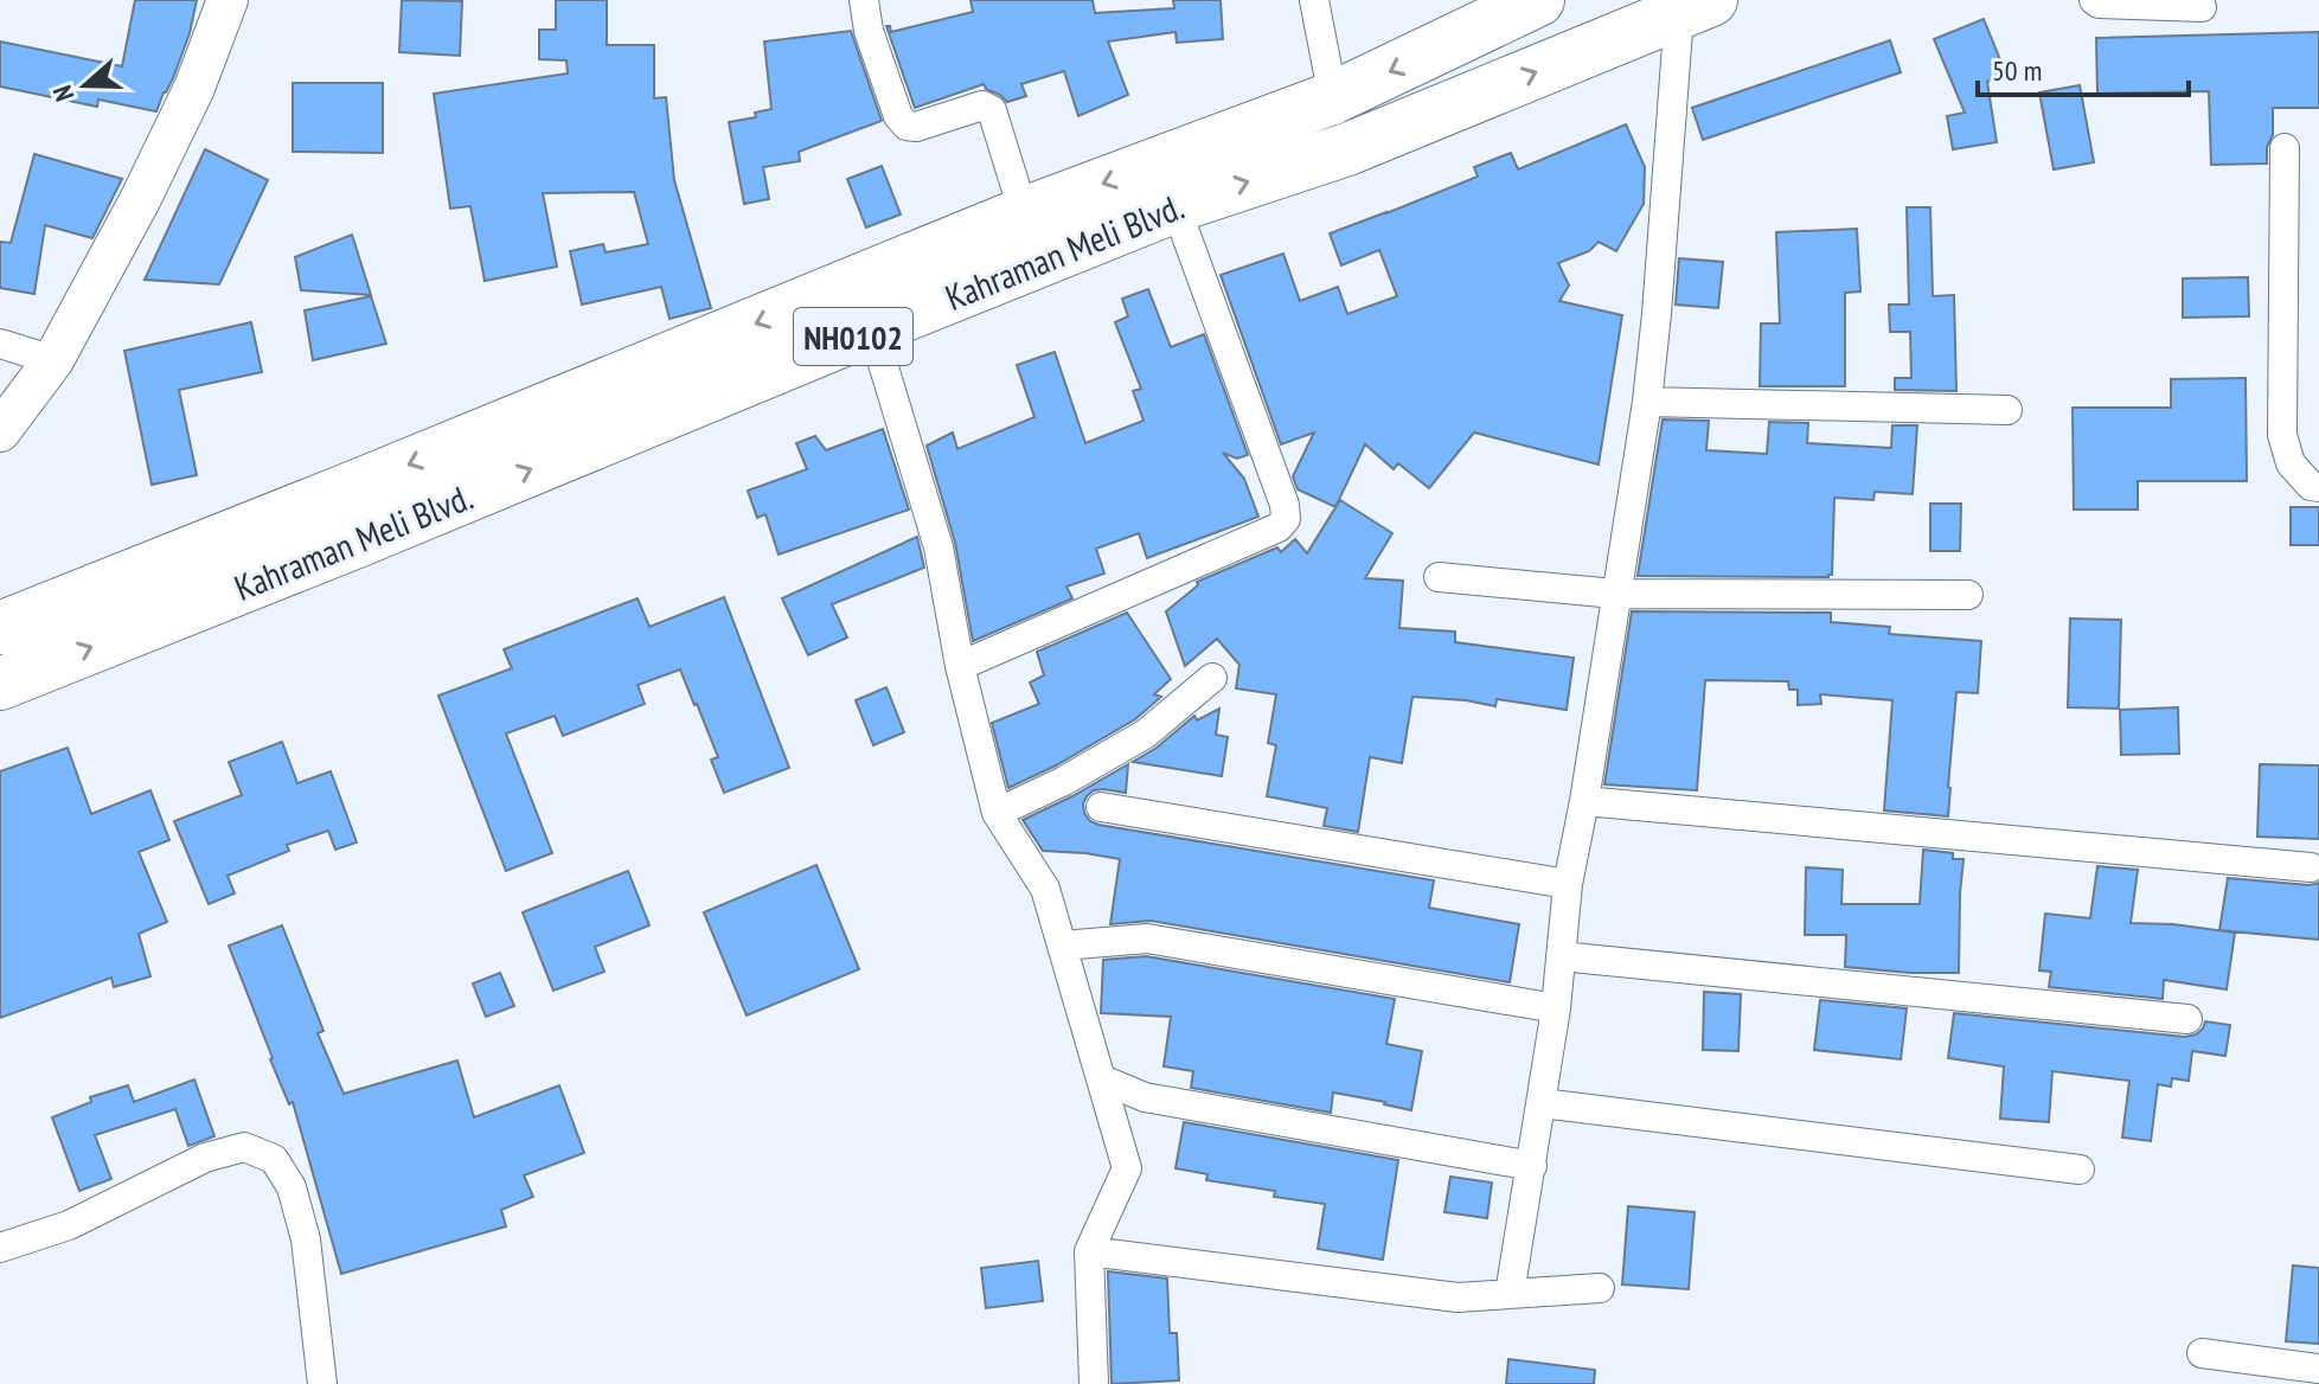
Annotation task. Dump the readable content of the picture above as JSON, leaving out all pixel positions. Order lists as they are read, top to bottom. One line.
{"streets":{"highway":["Kahraman Meli Blvd.","NH0102"]},"scale_bar":"50 m","north":"left"}
